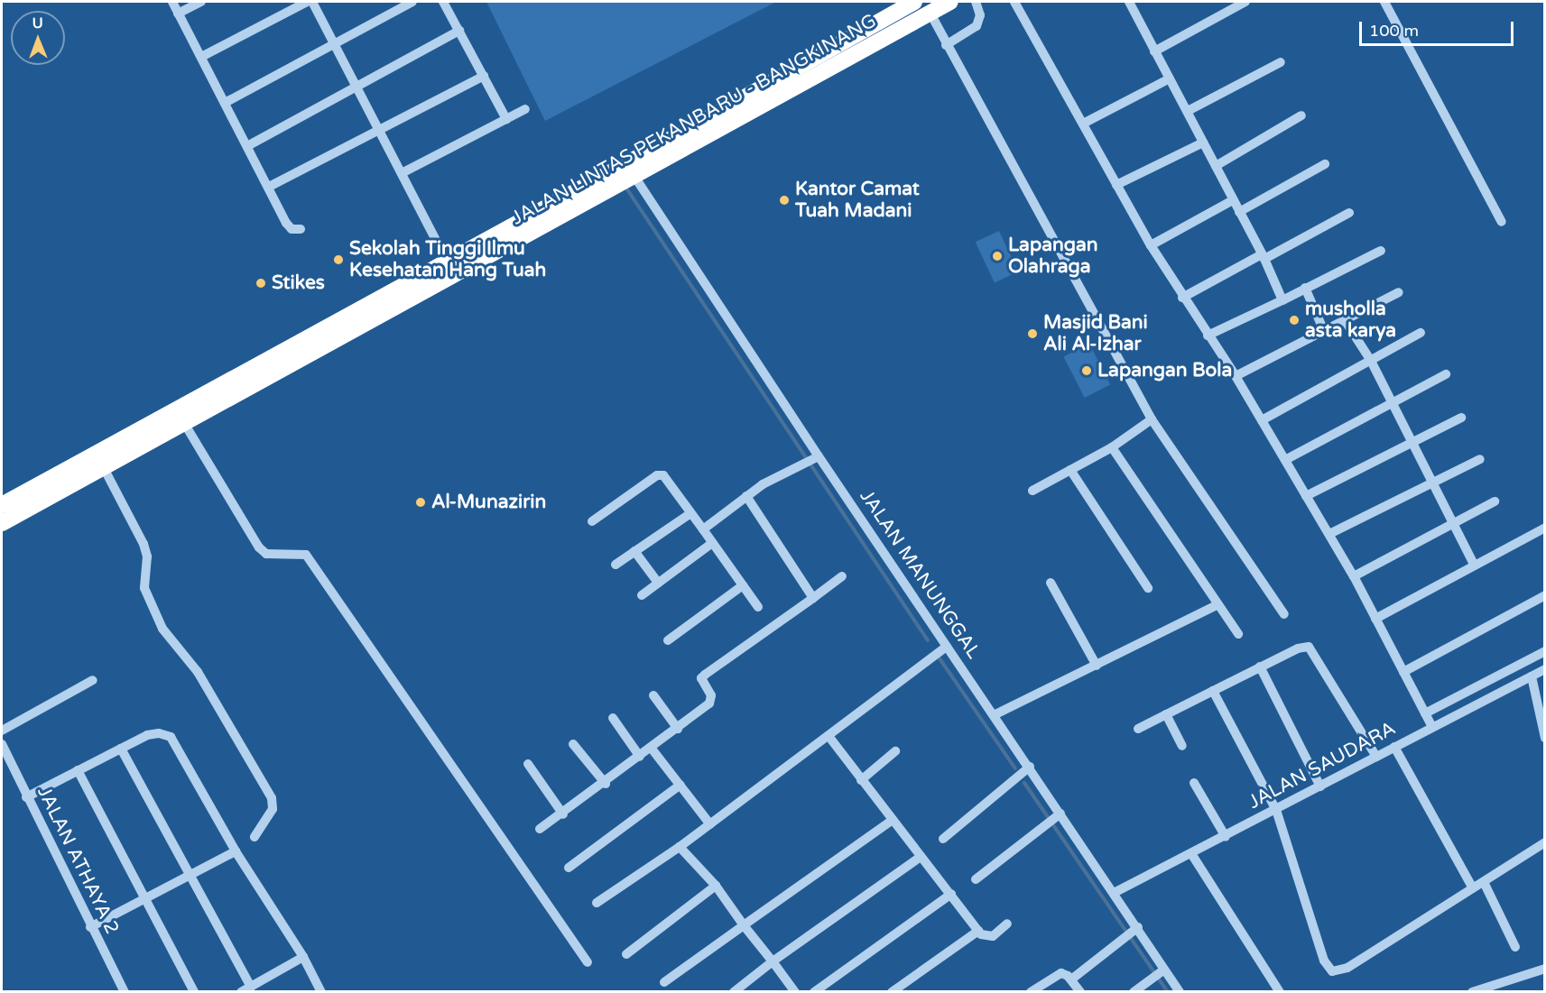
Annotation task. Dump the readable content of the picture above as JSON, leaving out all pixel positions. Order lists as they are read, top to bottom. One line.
{"streets":{"highway":["JALAN LINTAS PEKANBARU - BANGKINANG"],"street":["JALAN MANUNGGAL","JALAN SAUDARA","JALAN ATHAYA 2"]},"crossings":[["JALAN LINTAS PEKANBARU - BANGKINANG","JALAN MANUNGGAL"],["JALAN MANUNGGAL","JALAN SAUDARA"]],"places":["Kantor Camat Tuah Madani","Lapangan Olahraga","Sekolah Tinggi Ilmu Kesehatan Hang Tuah","Stikes","musholla asta karya","Masjid Bani Ali Al-Izhar","Lapangan Bola","Al-Munazirin"],"scale_bar":"100 m","north":"top"}
